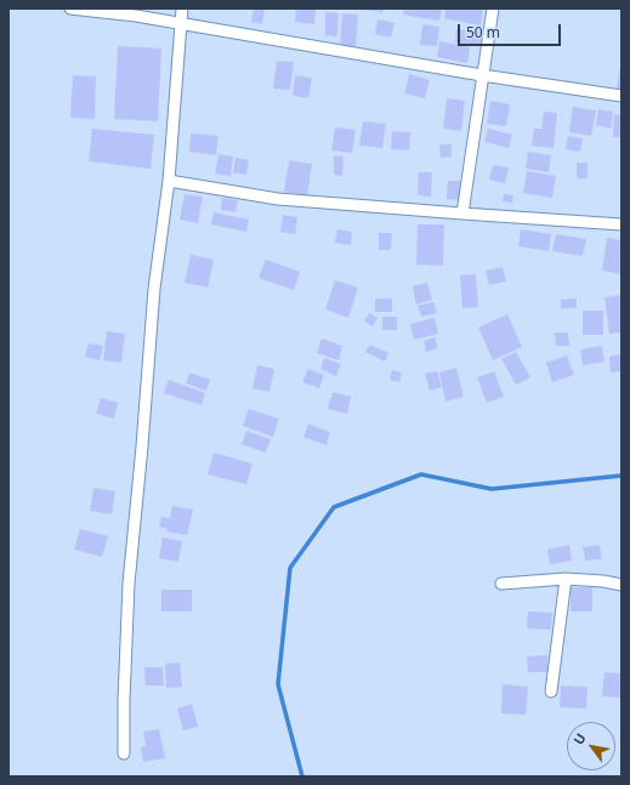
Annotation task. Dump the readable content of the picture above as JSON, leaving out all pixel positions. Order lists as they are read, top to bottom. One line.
{"scale_bar":"50 m","north":"top left"}
